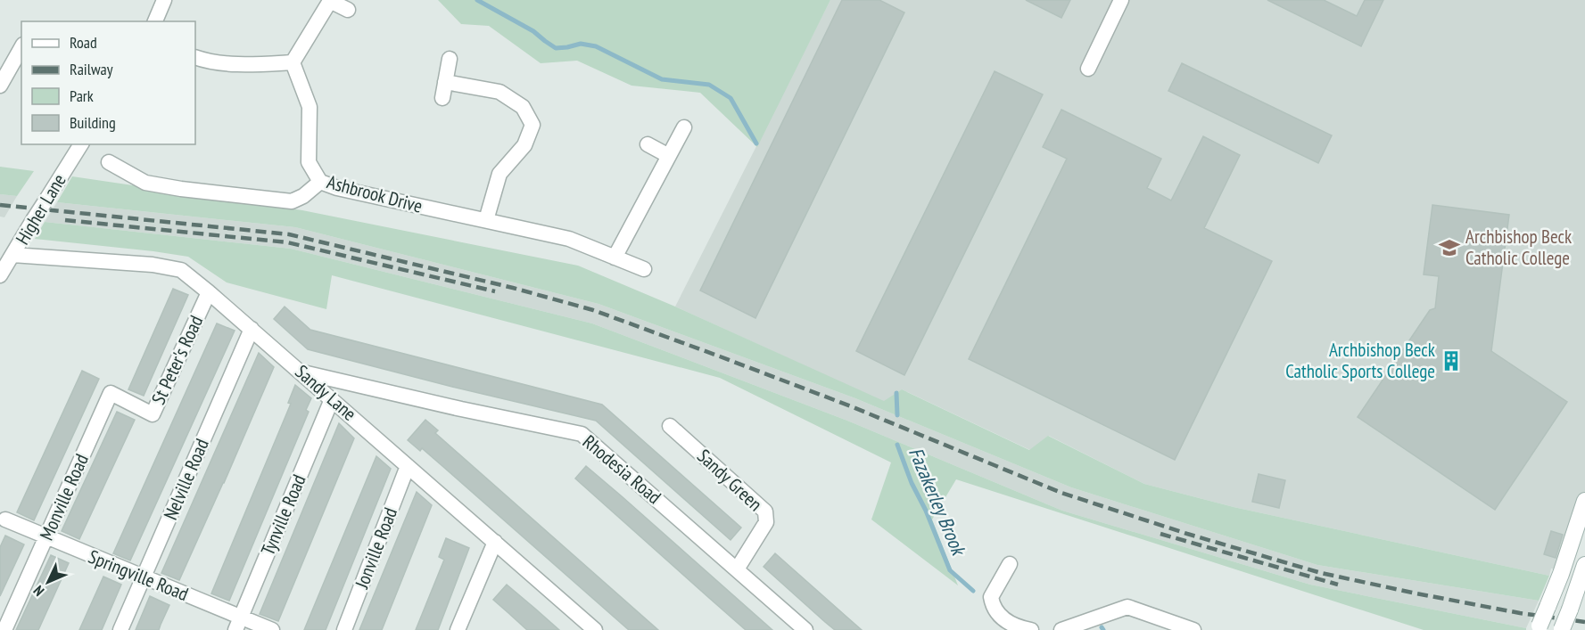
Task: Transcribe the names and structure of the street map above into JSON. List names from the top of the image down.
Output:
{
  "streets": {
    "street": [
      "Ashbrook Drive",
      "Higher Lane",
      "St Peter's Road",
      "Sandy Lane",
      "Rhodesia Road",
      "Nelville Road",
      "Sandy Green",
      "Monville Road",
      "Tynville Road",
      "Jonville Road",
      "Springville Road"
    ]
  },
  "crossings": [
    ["Higher Lane", "Sandy Lane"],
    ["St Peter's Road", "Sandy Lane"],
    ["St Peter's Road", "Monville Road"],
    ["Sandy Lane", "Rhodesia Road"],
    ["Sandy Lane", "Nelville Road"],
    ["Sandy Lane", "Tynville Road"],
    ["Sandy Lane", "Jonville Road"],
    ["Rhodesia Road", "Sandy Green"],
    ["Nelville Road", "Springville Road"],
    ["Monville Road", "Springville Road"],
    ["Tynville Road", "Springville Road"]
  ],
  "water": ["Fazakerley Brook"],
  "places": {
    "school or university": ["Archbishop Beck Catholic College"],
    "building": ["Archbishop Beck Catholic Sports College"]
  },
  "legend": [
    "Road",
    "Railway",
    "Park",
    "Building"
  ],
  "north": "bottom left"
}
